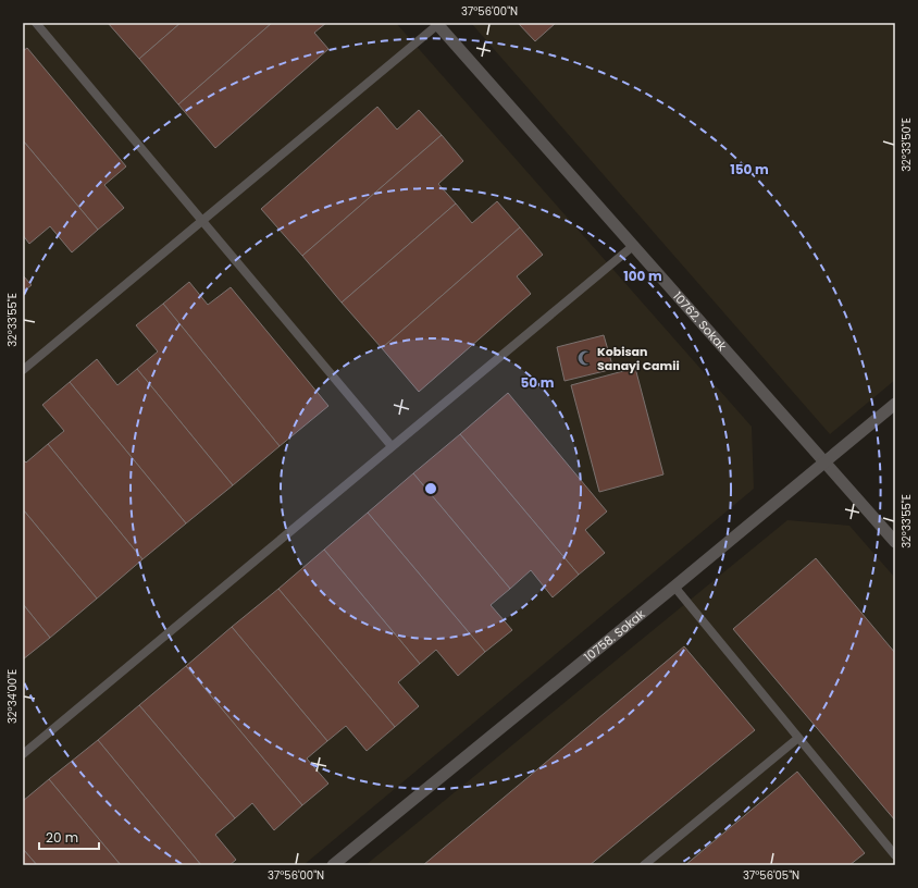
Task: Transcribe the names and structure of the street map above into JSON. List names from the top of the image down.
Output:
{
  "streets": {
    "street": ["10762. Sokak", "10758. Sokak"]
  },
  "crossings": [
    ["10762. Sokak", "10758. Sokak"]
  ],
  "places": {
    "mosque": ["Kobisan Sanayi Camii"]
  },
  "scale_bar": "20 m",
  "coordinates": [
    "37°56'00\"N",
    "32°33'50\"E",
    "32°33'55\"E",
    "32°34'00\"E",
    "37°56'05\"N"
  ],
  "rings": ["150 m", "100 m", "50 m"]
}
